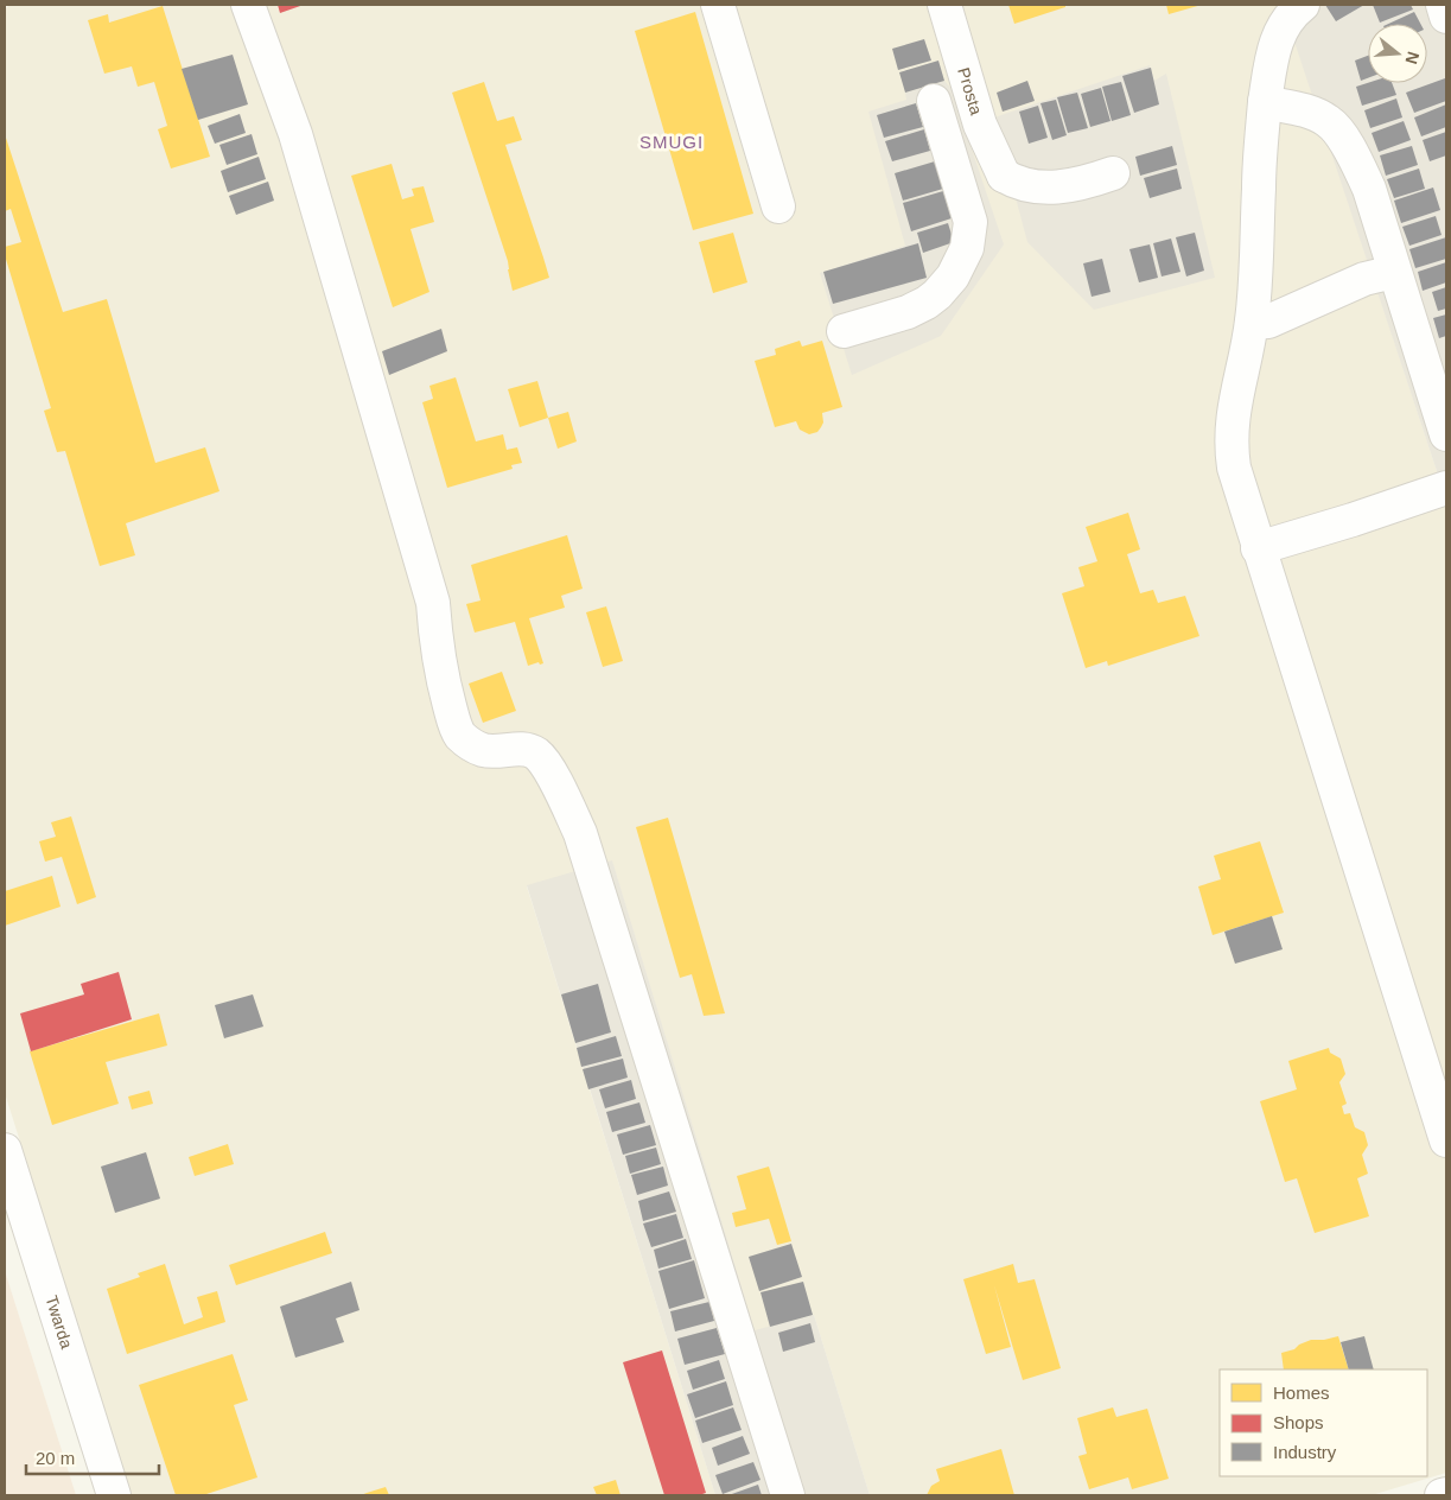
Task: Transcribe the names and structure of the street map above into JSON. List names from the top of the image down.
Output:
{
  "streets": {
    "street": ["Prosta", "Twarda"]
  },
  "districts": ["SMUGI"],
  "legend": ["Homes", "Shops", "Industry"],
  "scale_bar": "20 m",
  "north": "right"
}
